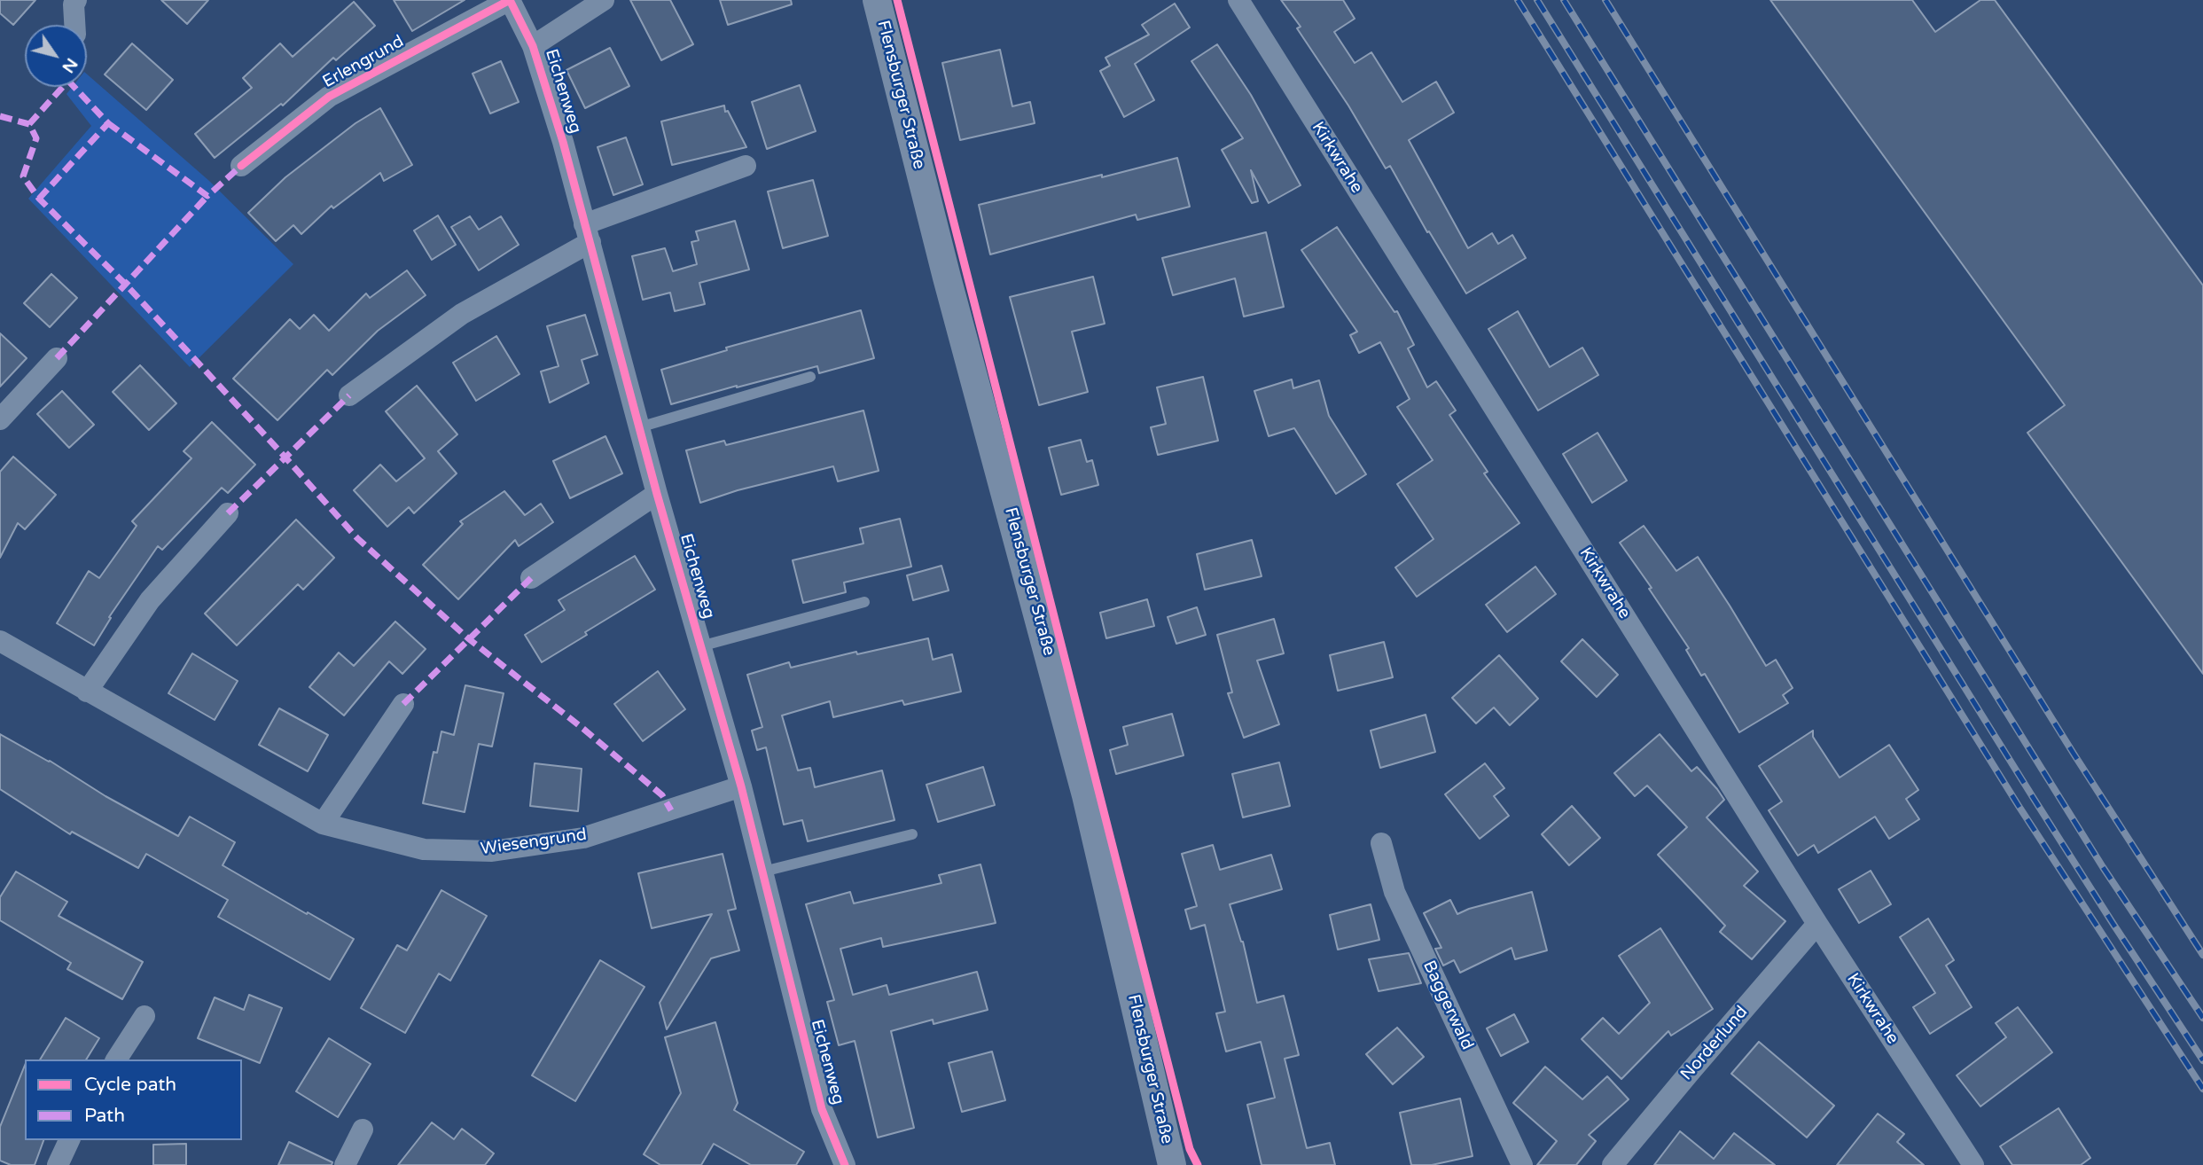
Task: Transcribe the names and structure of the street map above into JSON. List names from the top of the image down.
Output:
{
  "streets": {
    "street": [
      "Erlengrund",
      "Eichenweg",
      "Flensburger Straße",
      "Kirkwrahe",
      "Wiesengrund",
      "Baggerwald",
      "Norderlund"
    ]
  },
  "crossings": [
    ["Erlengrund", "Eichenweg"],
    ["Eichenweg", "Wiesengrund"],
    ["Kirkwrahe", "Norderlund"]
  ],
  "legend": ["Cycle path", "Path"],
  "north": "bottom right"
}
